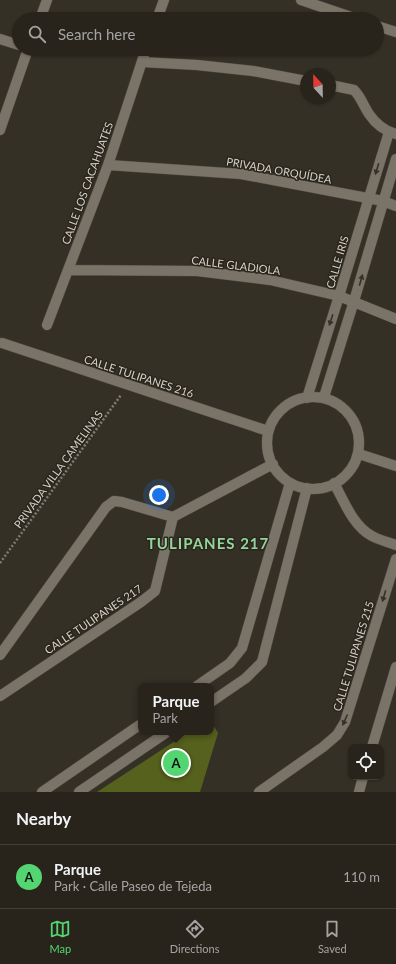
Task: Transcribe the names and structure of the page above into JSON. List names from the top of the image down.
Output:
{
  "streets": {
    "street": [
      "PRIVADA ORQUÍDEA",
      "CALLE LOS CACAHUATES",
      "CALLE IRIS",
      "CALLE GLADIOLA",
      "CALLE TULIPANES 216",
      "CALLE TULIPANES 217",
      "CALLE TULIPANES 215"
    ],
    "path": ["PRIVADA VILLA CAMELINAS"]
  },
  "crossings": [
    ["PRIVADA ORQUÍDEA", "CALLE LOS CACAHUATES"],
    ["PRIVADA ORQUÍDEA", "CALLE IRIS"],
    ["CALLE LOS CACAHUATES", "CALLE GLADIOLA"],
    ["CALLE IRIS", "CALLE GLADIOLA"],
    ["CALLE IRIS", "CALLE TULIPANES 216"],
    ["CALLE TULIPANES 216", "PRIVADA VILLA CAMELINAS"]
  ],
  "districts": ["TULIPANES 217"],
  "north": "top",
  "page": {
    "search": "Search here",
    "popup": ["Parque", "Park"],
    "pins": "A",
    "heading": "Nearby",
    "list": [
      {
        "mark": "A",
        "name": "Parque",
        "note": "Park · Calle Paseo de Tejeda",
        "value": "110 m"
      }
    ],
    "nav": ["Map", "Directions", "Saved"]
  }
}
